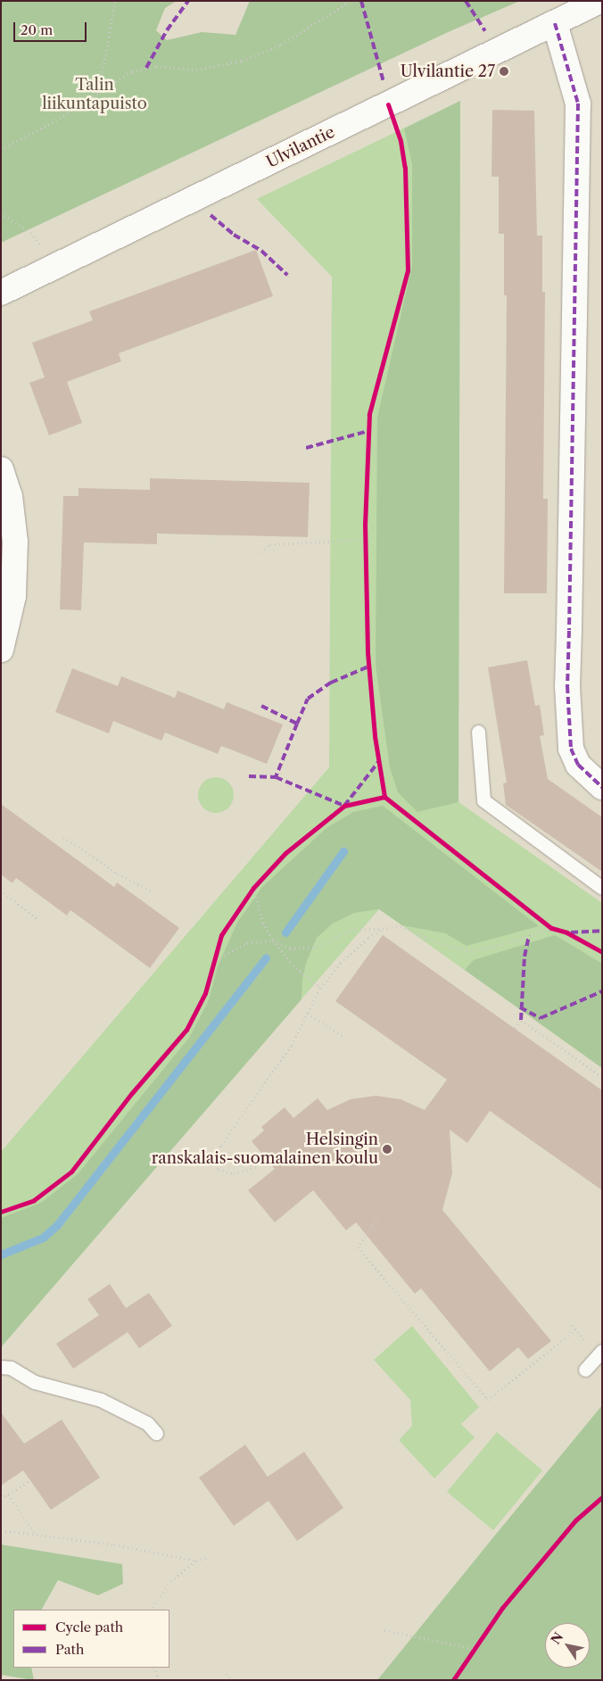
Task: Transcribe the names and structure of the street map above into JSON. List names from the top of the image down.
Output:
{
  "streets": {
    "street": ["Ulvilantie"]
  },
  "parks": ["Talin liikuntapuisto"],
  "places": ["Ulvilantie 27", "Helsingin ranskalais-suomalainen koulu"],
  "legend": ["Cycle path", "Path"],
  "scale_bar": "20 m",
  "north": "top left"
}
